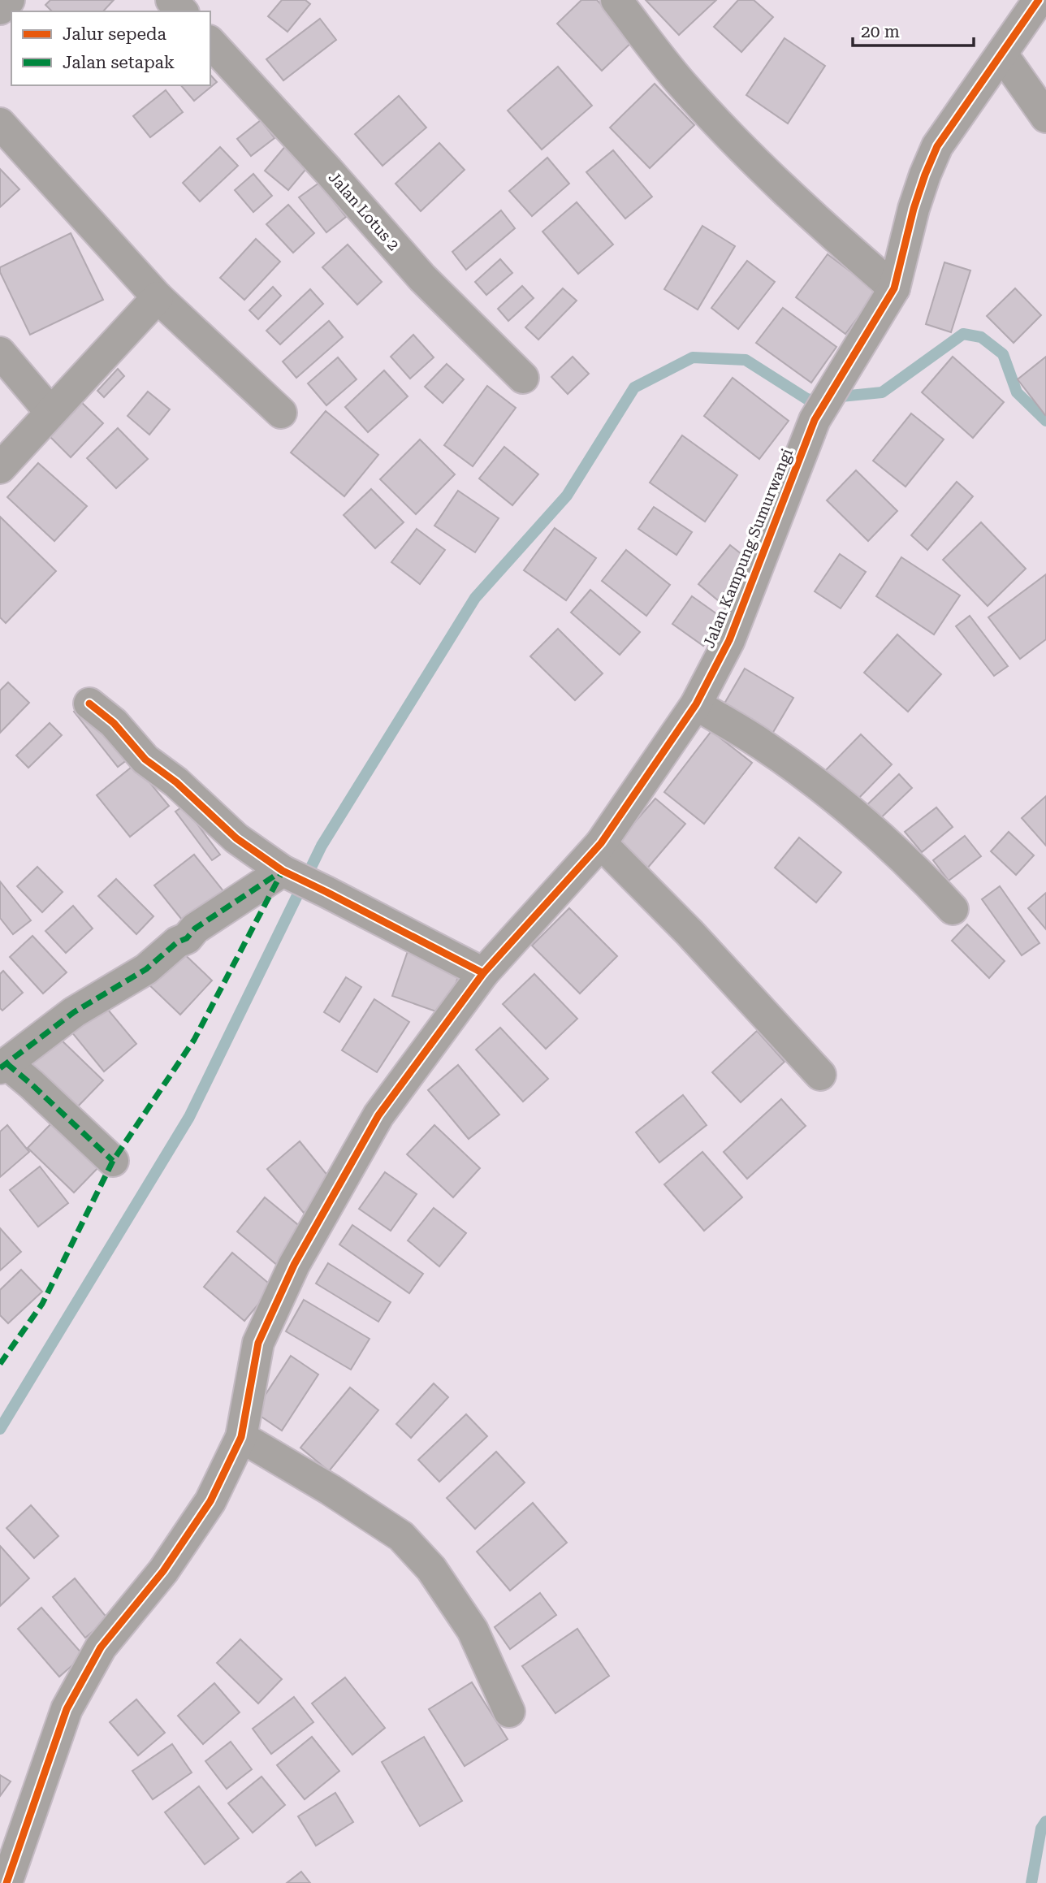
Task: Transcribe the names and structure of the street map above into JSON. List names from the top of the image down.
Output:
{
  "streets": {
    "street": ["Jalan Lotus 2", "Jalan Kampung Sumurwangi"]
  },
  "legend": ["Jalur sepeda", "Jalan setapak"],
  "scale_bar": "20 m"
}
